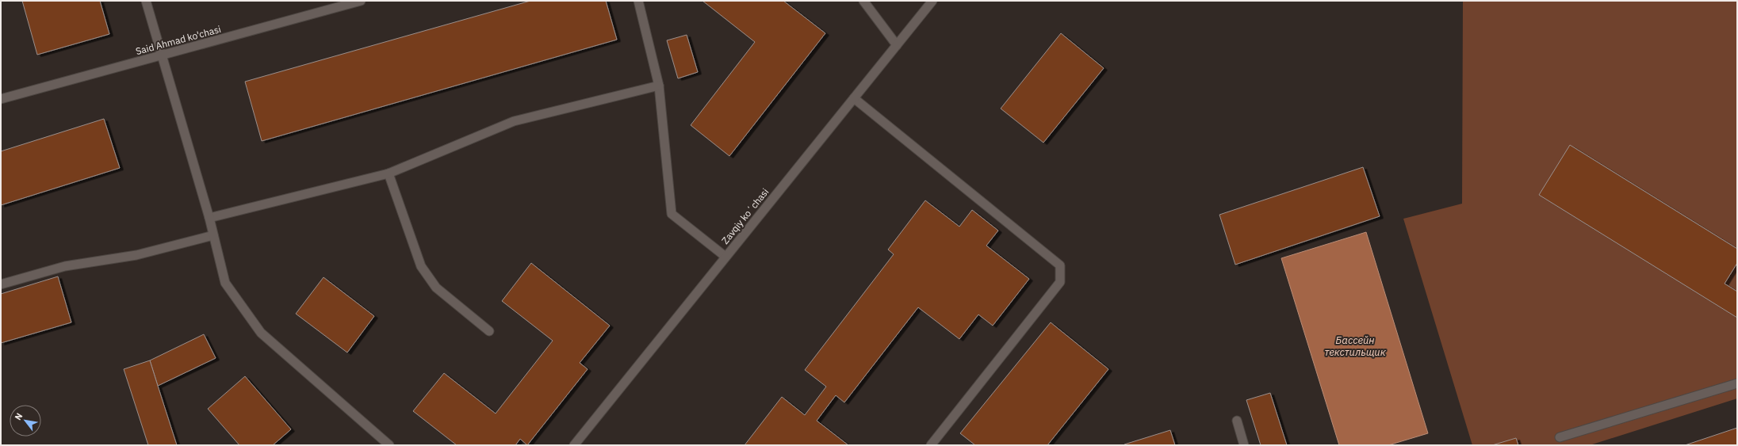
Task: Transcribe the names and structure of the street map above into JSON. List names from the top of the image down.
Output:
{
  "streets": {
    "street": ["Said Ahmad ko'chasi", "Zavqiy koʻchasi"]
  },
  "water": ["Бассейн текстильщик"],
  "north": "top left"
}
